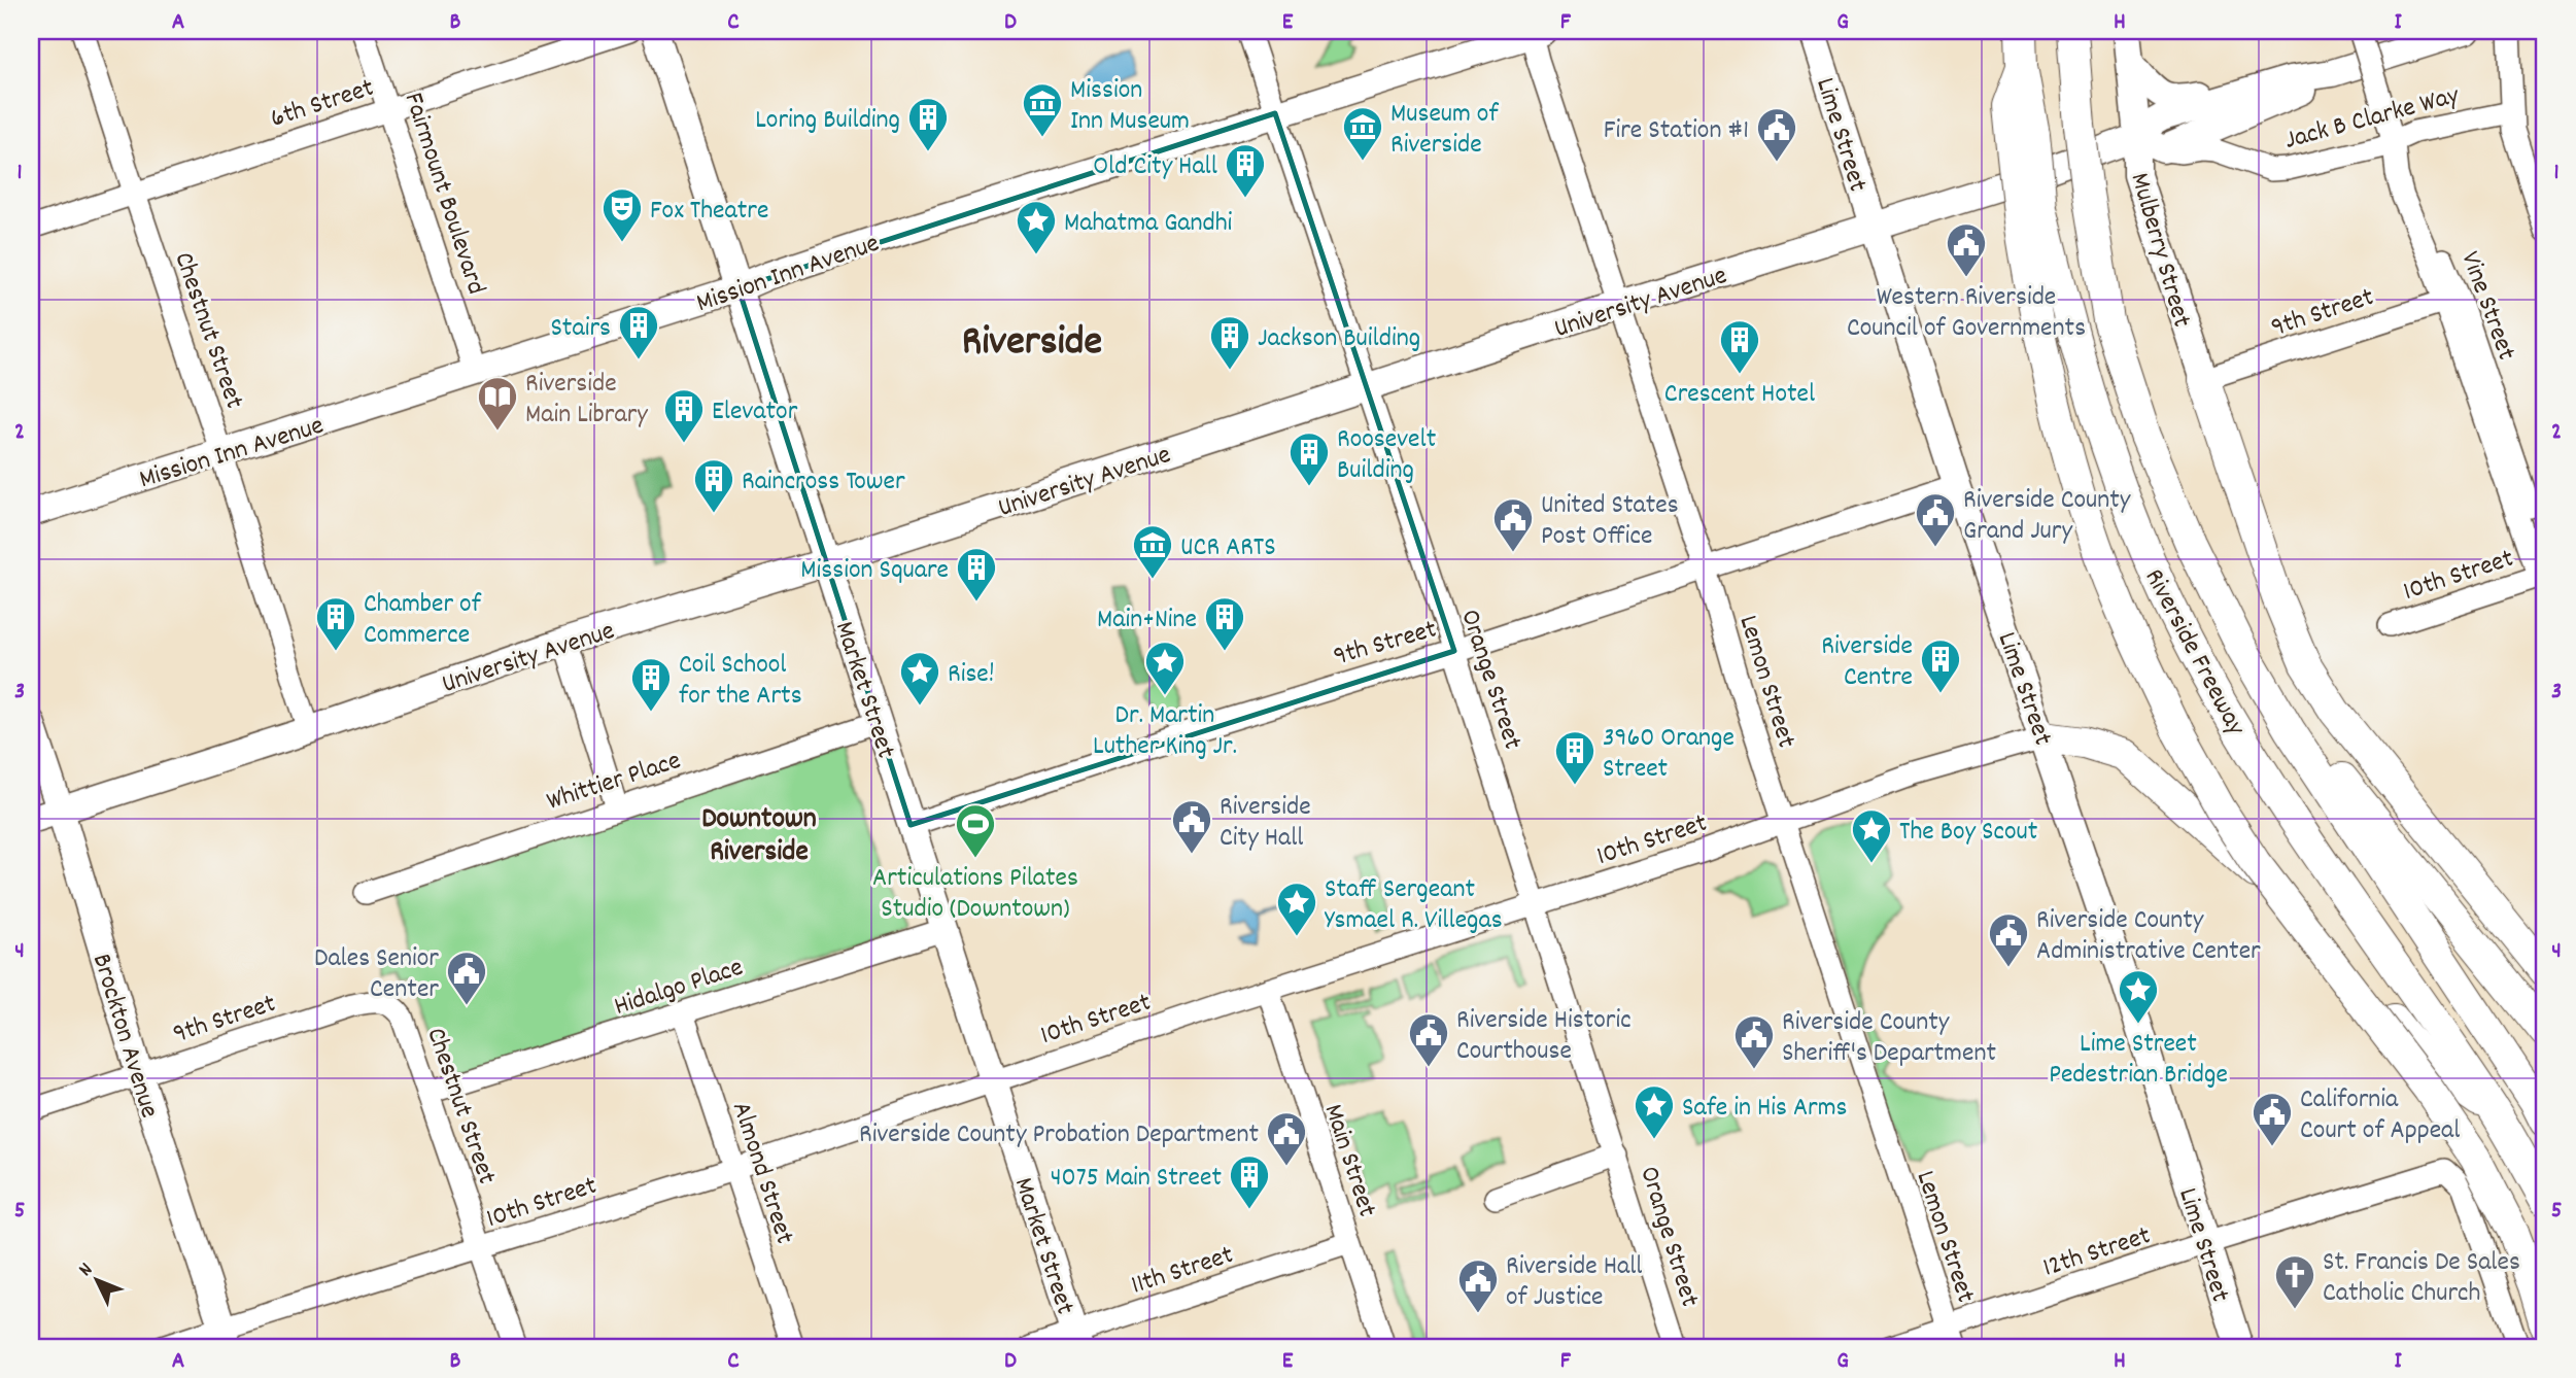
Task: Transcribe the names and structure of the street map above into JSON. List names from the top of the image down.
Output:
{
  "streets": {
    "highway": ["Riverside Freeway"],
    "main road": [
      "Lime Street",
      "Mulberry Street",
      "Mission Inn Avenue",
      "University Avenue",
      "Market Street",
      "Brockton Avenue"
    ],
    "street": [
      "6th Street",
      "Jack B Clarke Way",
      "Fairmount Boulevard",
      "Vine Street",
      "9th Street",
      "Chestnut Street",
      "10th Street",
      "Orange Street",
      "Lemon Street",
      "Whittier Place",
      "Hidalgo Place",
      "Main Street",
      "Almond Street",
      "12th Street",
      "11th Street"
    ]
  },
  "crossings": [
    ["6th Street", "Fairmount Boulevard"],
    ["6th Street", "Chestnut Street"],
    ["Jack B Clarke Way", "University Avenue"],
    ["Jack B Clarke Way", "Vine Street"],
    ["Lime Street", "University Avenue"],
    ["Lime Street", "9th Street"],
    ["Lime Street", "10th Street"],
    ["Lime Street", "12th Street"],
    ["Fairmount Boulevard", "Mission Inn Avenue"],
    ["Mulberry Street", "University Avenue"],
    ["Mulberry Street", "9th Street"],
    ["Mission Inn Avenue", "Chestnut Street"],
    ["Mission Inn Avenue", "Orange Street"],
    ["Mission Inn Avenue", "Lemon Street"],
    ["Mission Inn Avenue", "Market Street"],
    ["University Avenue", "Chestnut Street"],
    ["University Avenue", "Orange Street"],
    ["University Avenue", "Lemon Street"],
    ["University Avenue", "Market Street"],
    ["University Avenue", "Brockton Avenue"],
    ["Vine Street", "9th Street"],
    ["Vine Street", "10th Street"],
    ["9th Street", "Chestnut Street"],
    ["9th Street", "Orange Street"],
    ["9th Street", "Lemon Street"],
    ["9th Street", "Market Street"],
    ["9th Street", "Brockton Avenue"],
    ["Chestnut Street", "10th Street"],
    ["Chestnut Street", "Hidalgo Place"],
    ["10th Street", "Orange Street"],
    ["10th Street", "Lemon Street"],
    ["10th Street", "Market Street"],
    ["10th Street", "Brockton Avenue"],
    ["10th Street", "Main Street"],
    ["10th Street", "Almond Street"],
    ["Lemon Street", "12th Street"],
    ["Market Street", "Whittier Place"],
    ["Market Street", "Hidalgo Place"],
    ["Market Street", "11th Street"],
    ["Hidalgo Place", "Almond Street"],
    ["Main Street", "11th Street"]
  ],
  "districts": ["Riverside", "Downtown Riverside"],
  "places": {
    "museum": ["Mission Inn Museum", "Museum of Riverside", "UCR ARTS"],
    "building": [
      "Loring Building",
      "Old City Hall",
      "Stairs",
      "Jackson Building",
      "Crescent Hotel",
      "Elevator",
      "Roosevelt Building",
      "Raincross Tower",
      "Mission Square",
      "Chamber of Commerce",
      "Main+Nine",
      "Riverside Centre",
      "Coil School for the Arts",
      "3960 Orange Street",
      "4075 Main Street"
    ],
    "public building": [
      "Fire Station #1",
      "Western Riverside Council of Governments",
      "Riverside County Grand Jury",
      "United States Post Office",
      "Riverside City Hall",
      "Riverside County Administrative Center",
      "Dales Senior Center",
      "Riverside Historic Courthouse",
      "Riverside County Sheriff's Department",
      "California Court of Appeal",
      "Riverside County Probation Department",
      "Riverside Hall of Justice"
    ],
    "theatre": ["Fox Theatre"],
    "place": [
      "Mahatma Gandhi",
      "Dr. Martin Luther King Jr.",
      "Rise!",
      "The Boy Scout",
      "Staff Sergeant Ysmael R. Villegas",
      "Lime Street Pedestrian Bridge",
      "Safe in His Arms"
    ],
    "library": ["Riverside Main Library"],
    "sports": ["Articulations Pilates Studio (Downtown)"],
    "church": ["St. Francis De Sales Catholic Church"]
  },
  "north": "top left",
  "grid": {
    "columns": [
      "A",
      "B",
      "C",
      "D",
      "E",
      "F",
      "G",
      "H",
      "I"
    ],
    "rows": [
      "1",
      "2",
      "3",
      "4",
      "5"
    ]
  }
}
